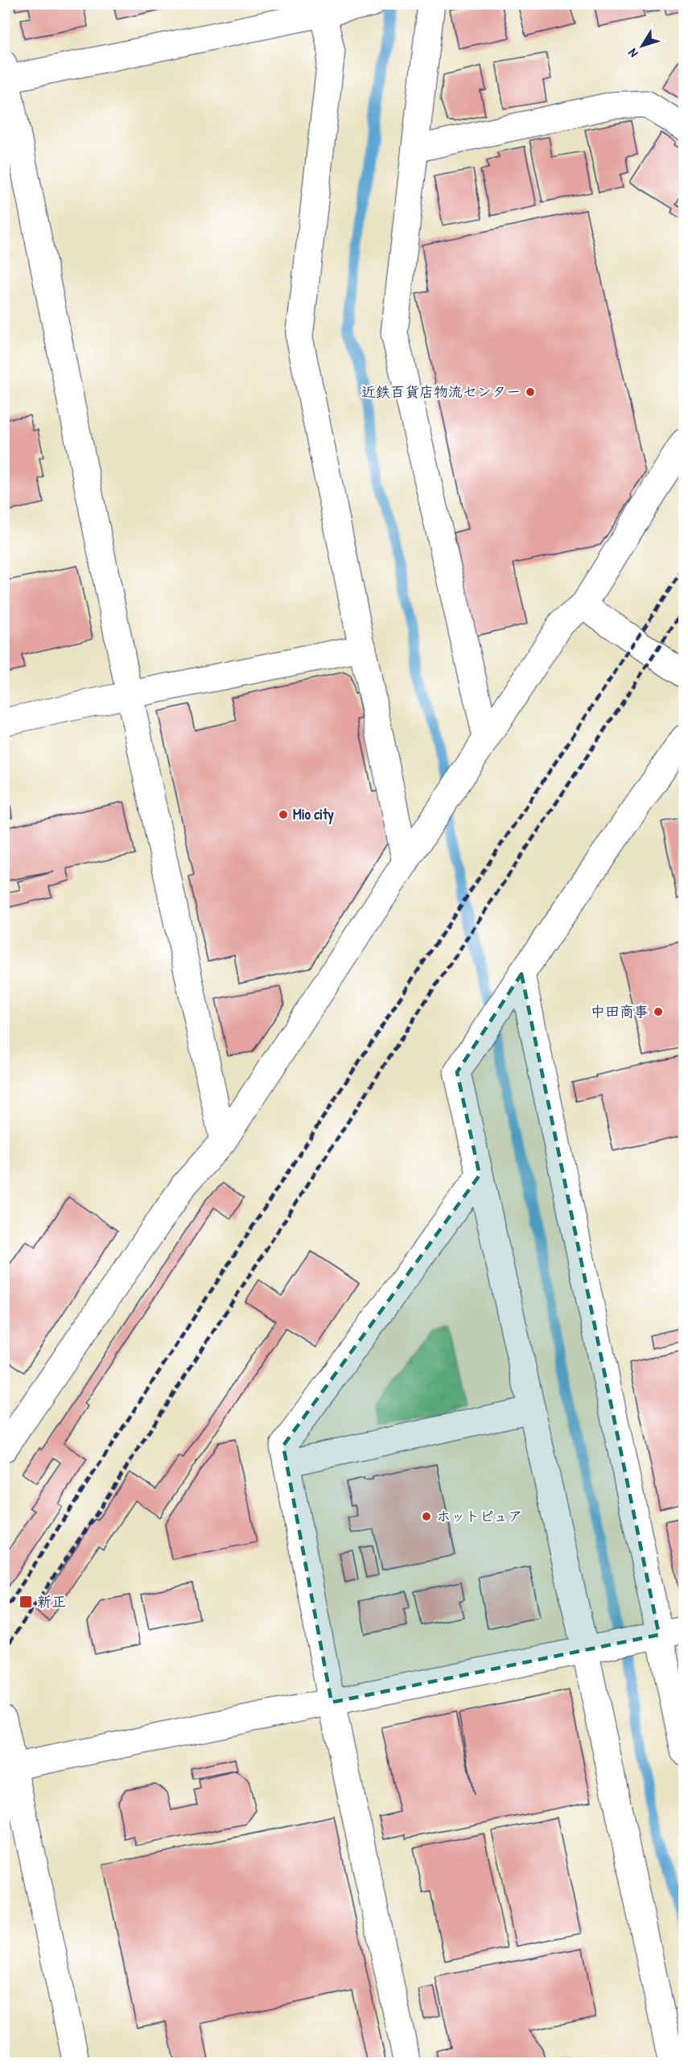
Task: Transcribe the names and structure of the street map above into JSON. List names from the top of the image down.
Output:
{
  "places": {
    "other": [
      "近鉄百貨店物流センター",
      "Mio city",
      "中田商事",
      "ホットピュア"
    ],
    "transit": ["新正"]
  },
  "north": "bottom left"
}
